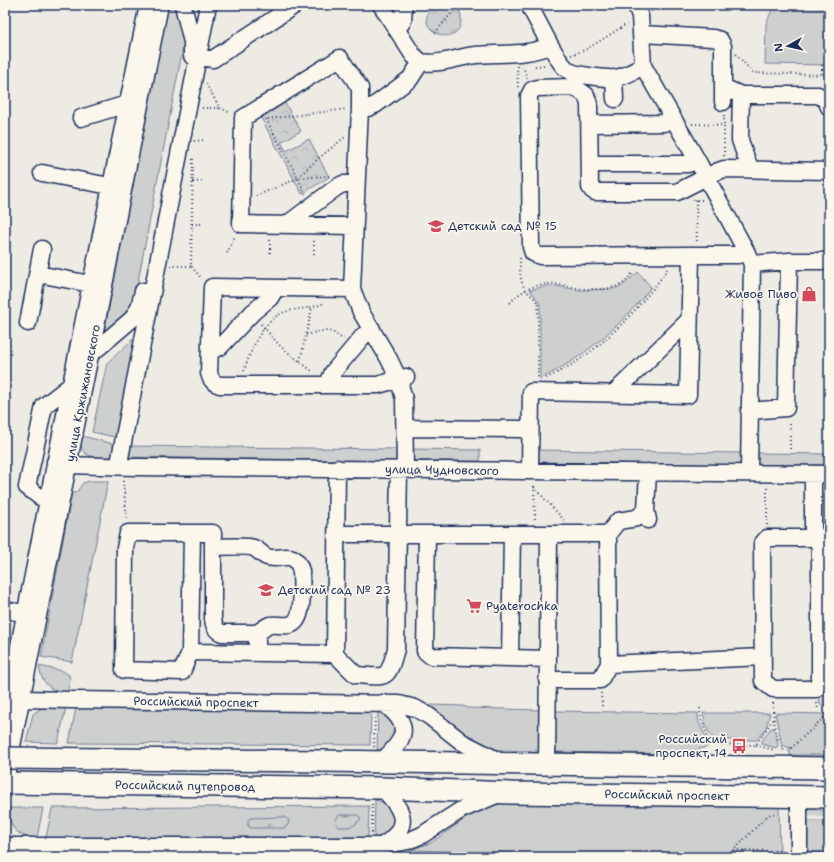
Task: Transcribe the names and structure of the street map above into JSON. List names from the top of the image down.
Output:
{
  "streets": {
    "main road": ["Российский проспект", "Российский путепровод"],
    "street": ["улица Кржижановского", "улица Чудновского"]
  },
  "crossings": [
    ["улица Кржижановского", "улица Чудновского"],
    ["улица Кржижановского", "Российский проспект"],
    ["улица Кржижановского", "Российский путепровод"],
    ["Российский проспект", "Российский путепровод"]
  ],
  "places": {
    "school or university": ["Детский сад № 15", "Детский сад № 23"],
    "shop": ["Живое Пиво"],
    "supermarket": ["Pyaterochka"],
    "bus stop": ["Российский проспект, 14"]
  },
  "north": "left"
}
